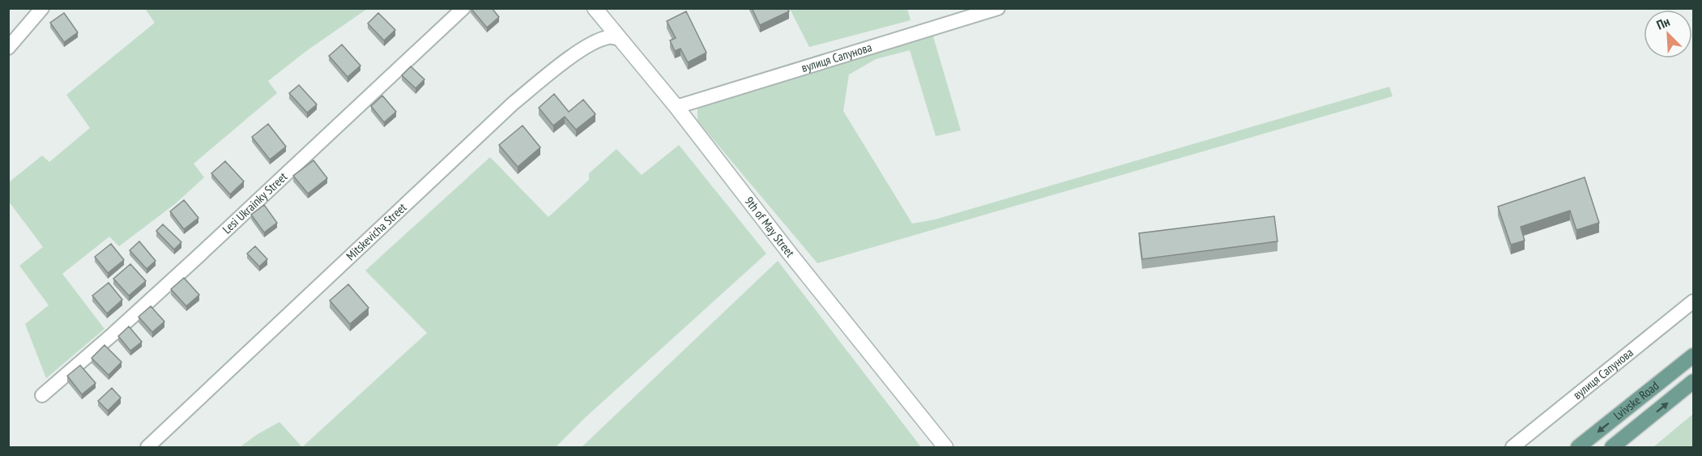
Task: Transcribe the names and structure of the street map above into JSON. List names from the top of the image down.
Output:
{
  "streets": {
    "main road": ["Lvivske Road"],
    "street": [
      "вулиця Сапунова",
      "Lesi Ukrainky Street",
      "9th of May Street",
      "Mitskevicha Street"
    ]
  },
  "crossings": [
    ["вулиця Сапунова", "9th of May Street"],
    ["9th of May Street", "Mitskevicha Street"]
  ],
  "north": "top left"
}
